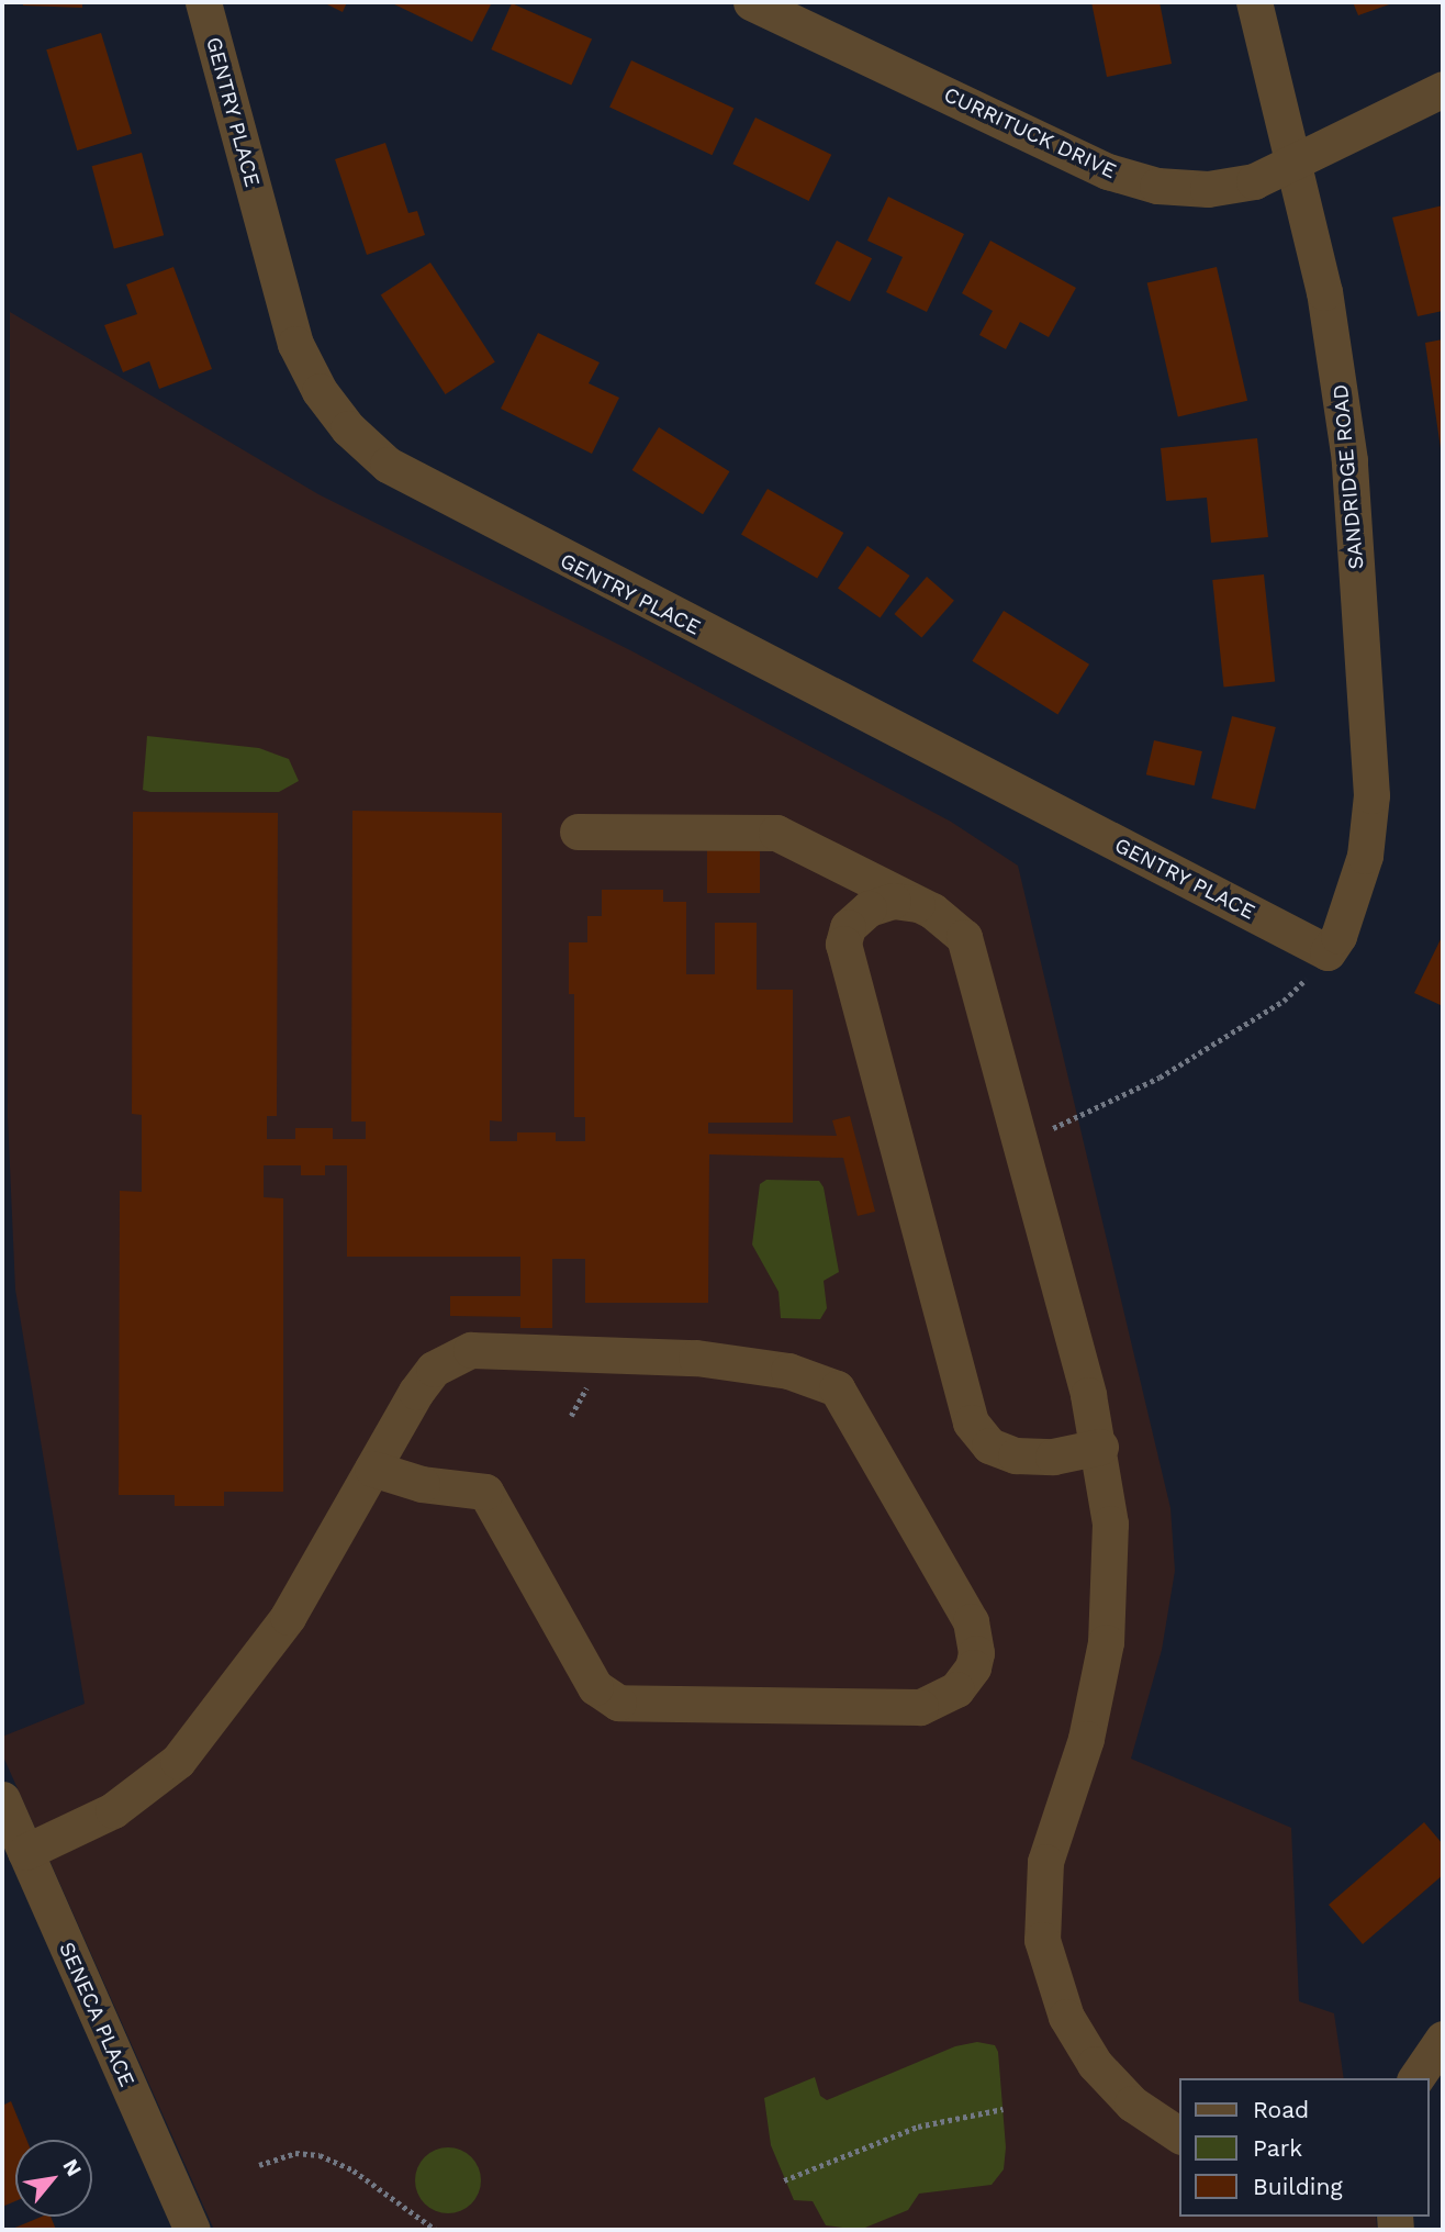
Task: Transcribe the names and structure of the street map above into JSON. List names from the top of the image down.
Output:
{
  "streets": {
    "street": [
      "GENTRY PLACE",
      "CURRITUCK DRIVE",
      "SANDRIDGE ROAD",
      "SENECA PLACE"
    ]
  },
  "crossings": [
    ["GENTRY PLACE", "SANDRIDGE ROAD"],
    ["CURRITUCK DRIVE", "SANDRIDGE ROAD"]
  ],
  "legend": ["Road", "Park", "Building"],
  "north": "top right"
}
